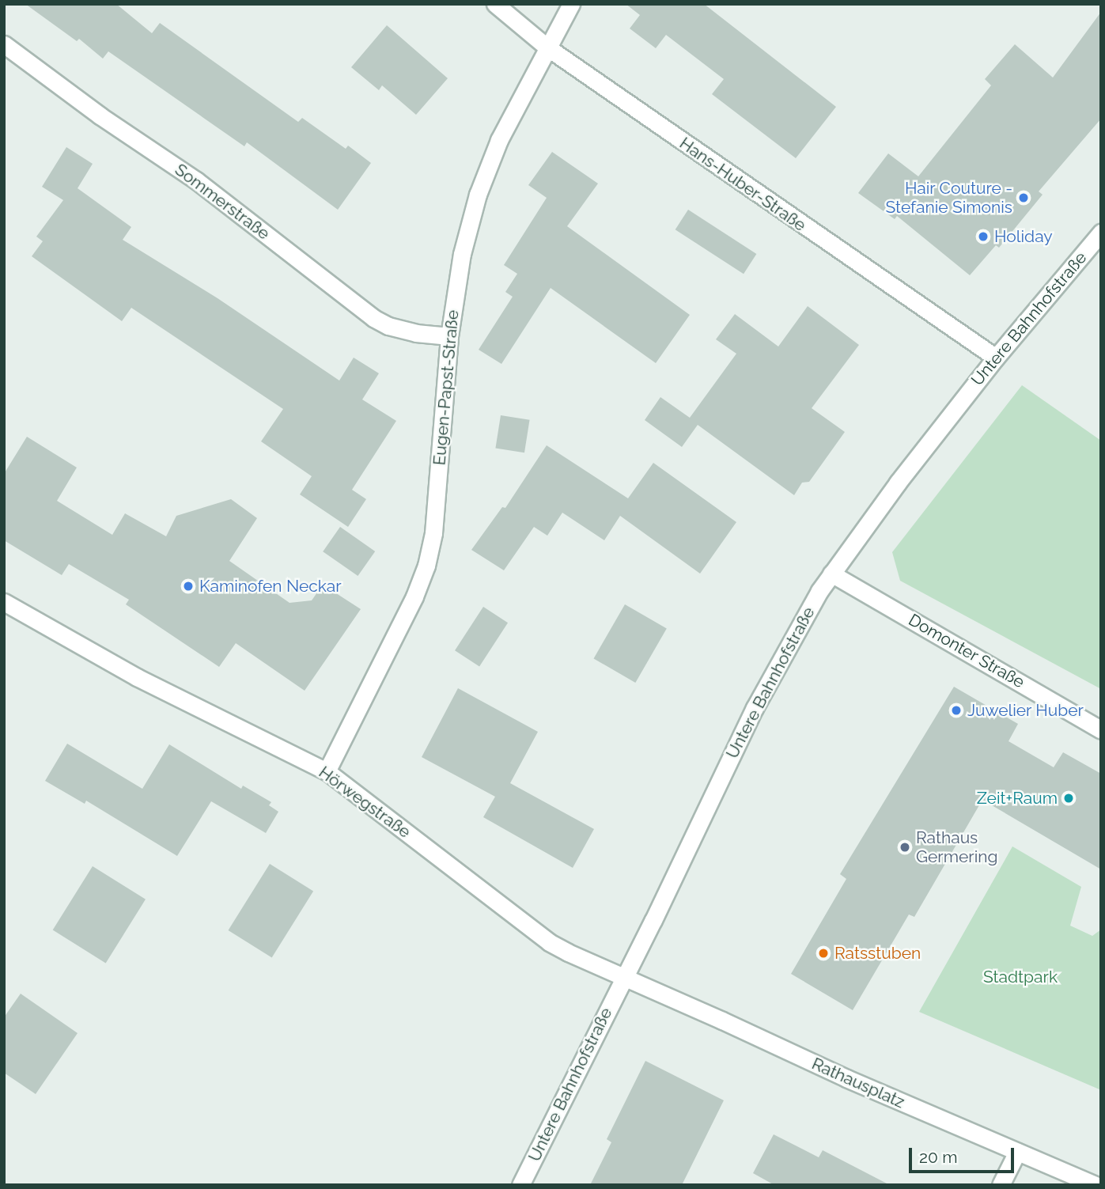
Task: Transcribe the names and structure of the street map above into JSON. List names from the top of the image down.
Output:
{
  "streets": {
    "street": [
      "Hans-Huber-Straße",
      "Sommerstraße",
      "Untere Bahnhofstraße",
      "Eugen-Papst-Straße",
      "Domonter Straße",
      "Hörwegstraße",
      "Rathausplatz"
    ]
  },
  "crossings": [
    ["Hans-Huber-Straße", "Untere Bahnhofstraße"],
    ["Hans-Huber-Straße", "Eugen-Papst-Straße"],
    ["Sommerstraße", "Eugen-Papst-Straße"],
    ["Untere Bahnhofstraße", "Domonter Straße"],
    ["Untere Bahnhofstraße", "Hörwegstraße"],
    ["Untere Bahnhofstraße", "Rathausplatz"],
    ["Eugen-Papst-Straße", "Hörwegstraße"],
    ["Hörwegstraße", "Rathausplatz"]
  ],
  "parks": ["Stadtpark"],
  "places": [
    "Hair Couture - Stefanie Simonis",
    "Holiday",
    "Kaminofen Neckar",
    "Juwelier Huber",
    "Zeit+Raum",
    "Rathaus Germering",
    "Ratsstuben"
  ],
  "scale_bar": "20 m"
}
